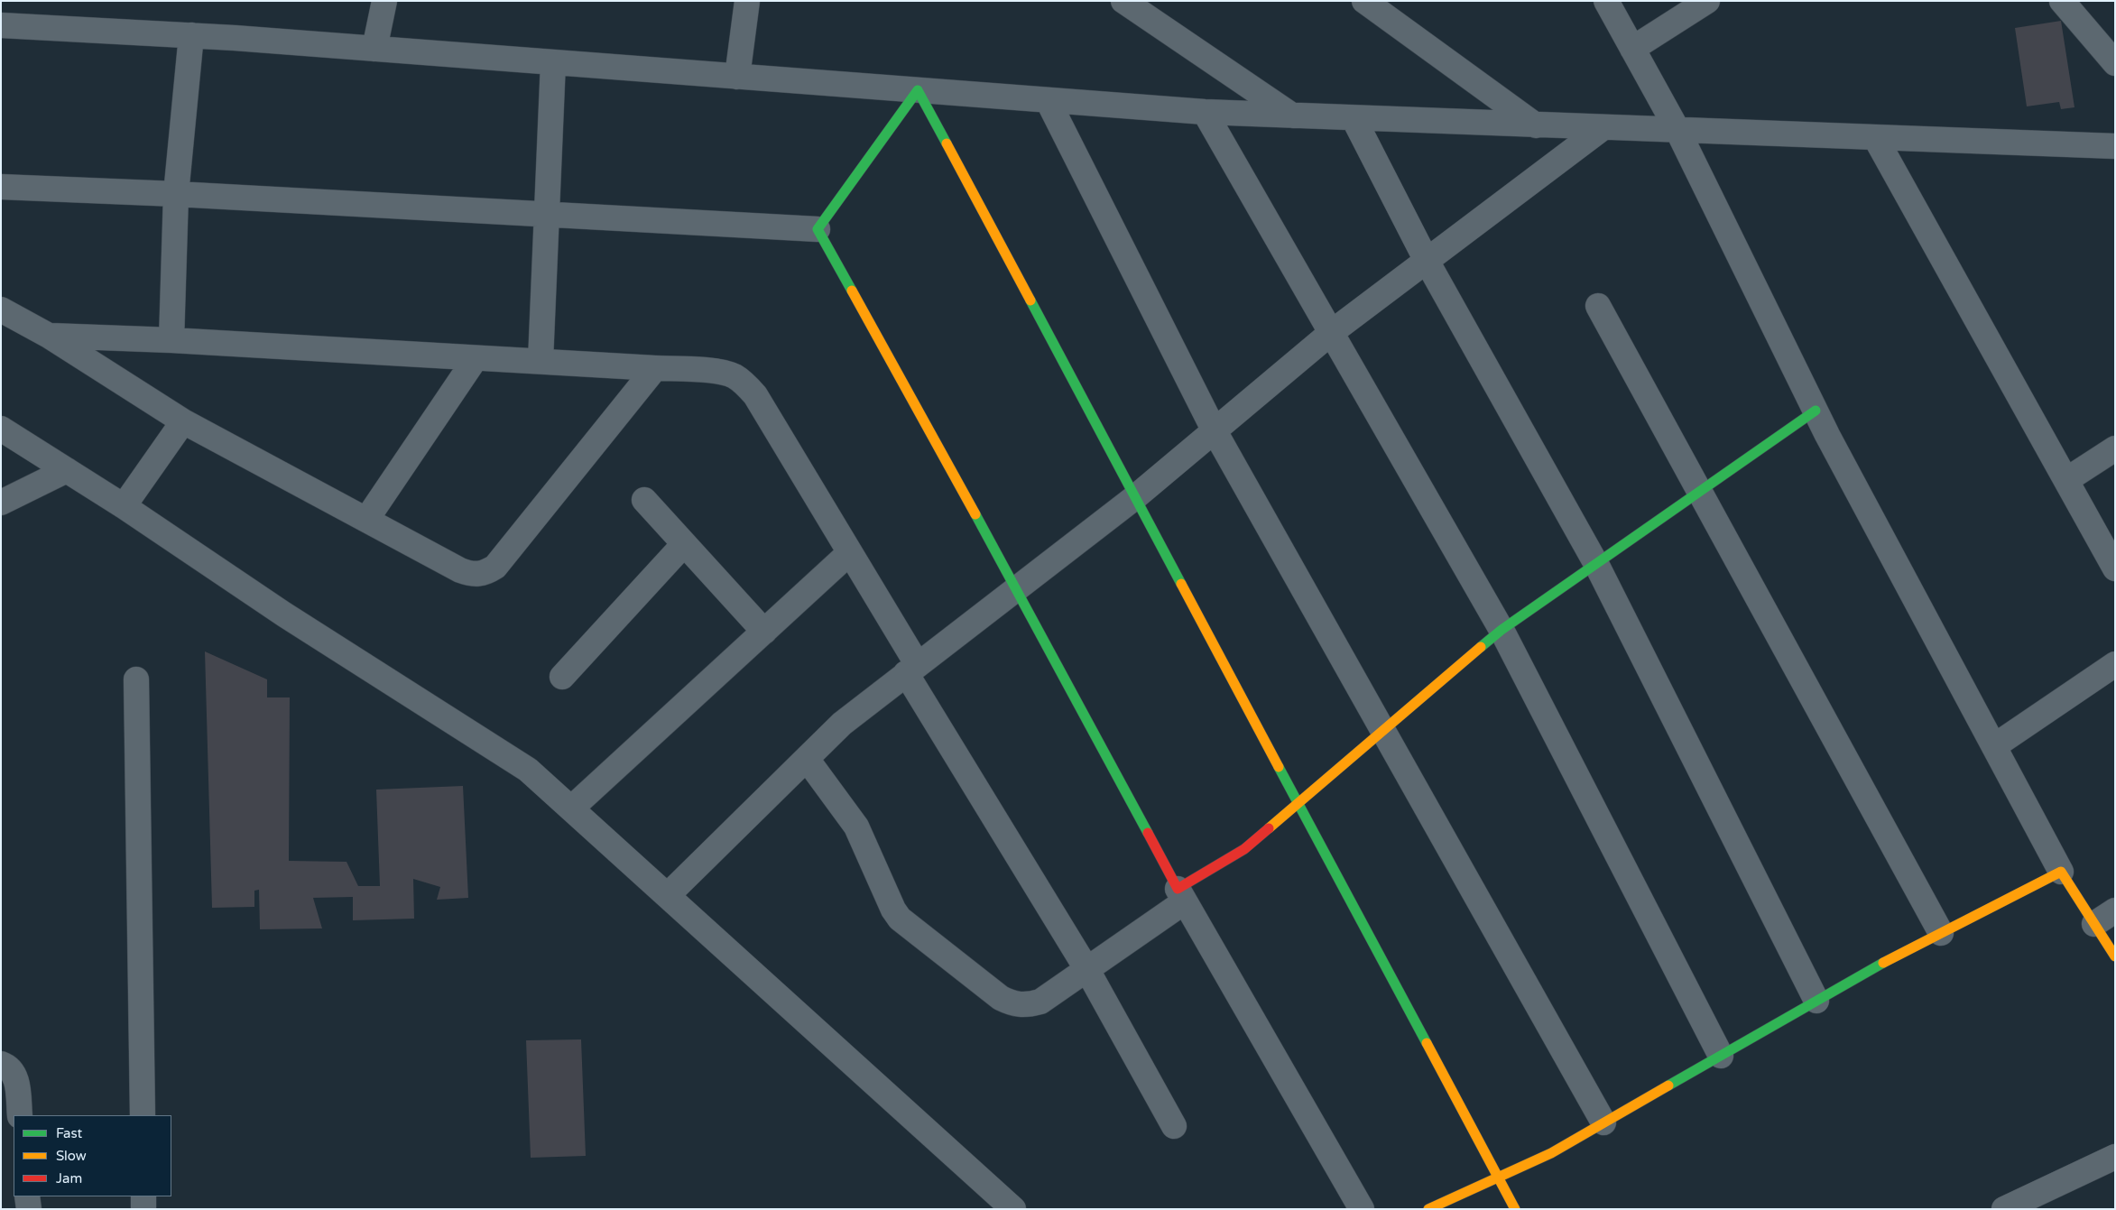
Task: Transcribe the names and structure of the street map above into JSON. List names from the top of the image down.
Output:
{
  "legend": ["Fast", "Slow", "Jam"]
}
